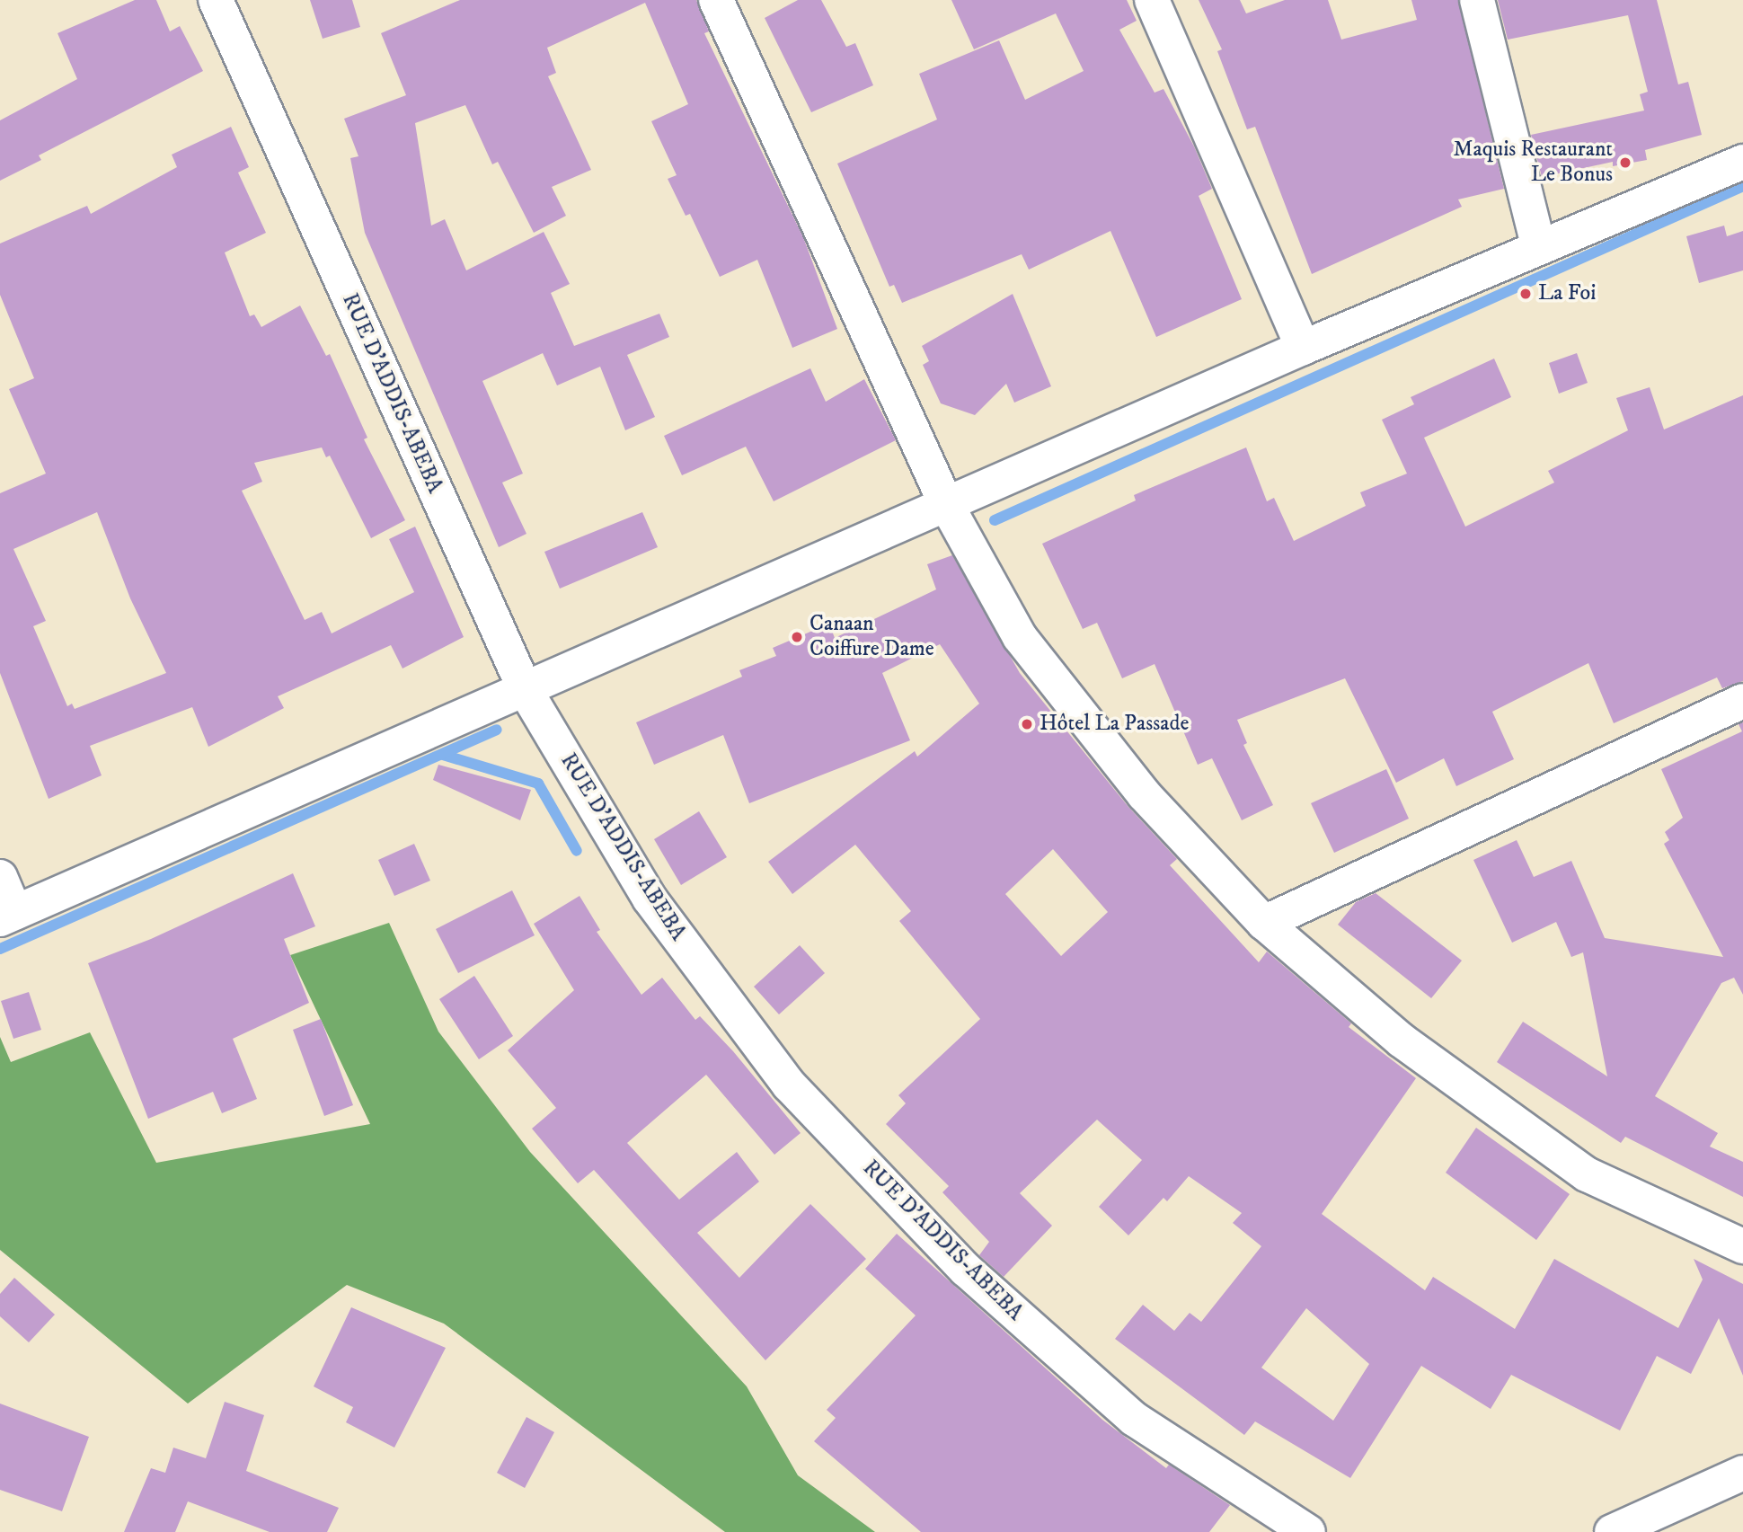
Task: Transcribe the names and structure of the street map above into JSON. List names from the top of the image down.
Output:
{
  "streets": {
    "street": ["RUE D'ADDIS-ABEBA"]
  },
  "places": [
    "Maquis Restaurant Le Bonus",
    "La Foi",
    "Canaan Coiffure Dame",
    "Hôtel La Passade"
  ]
}
